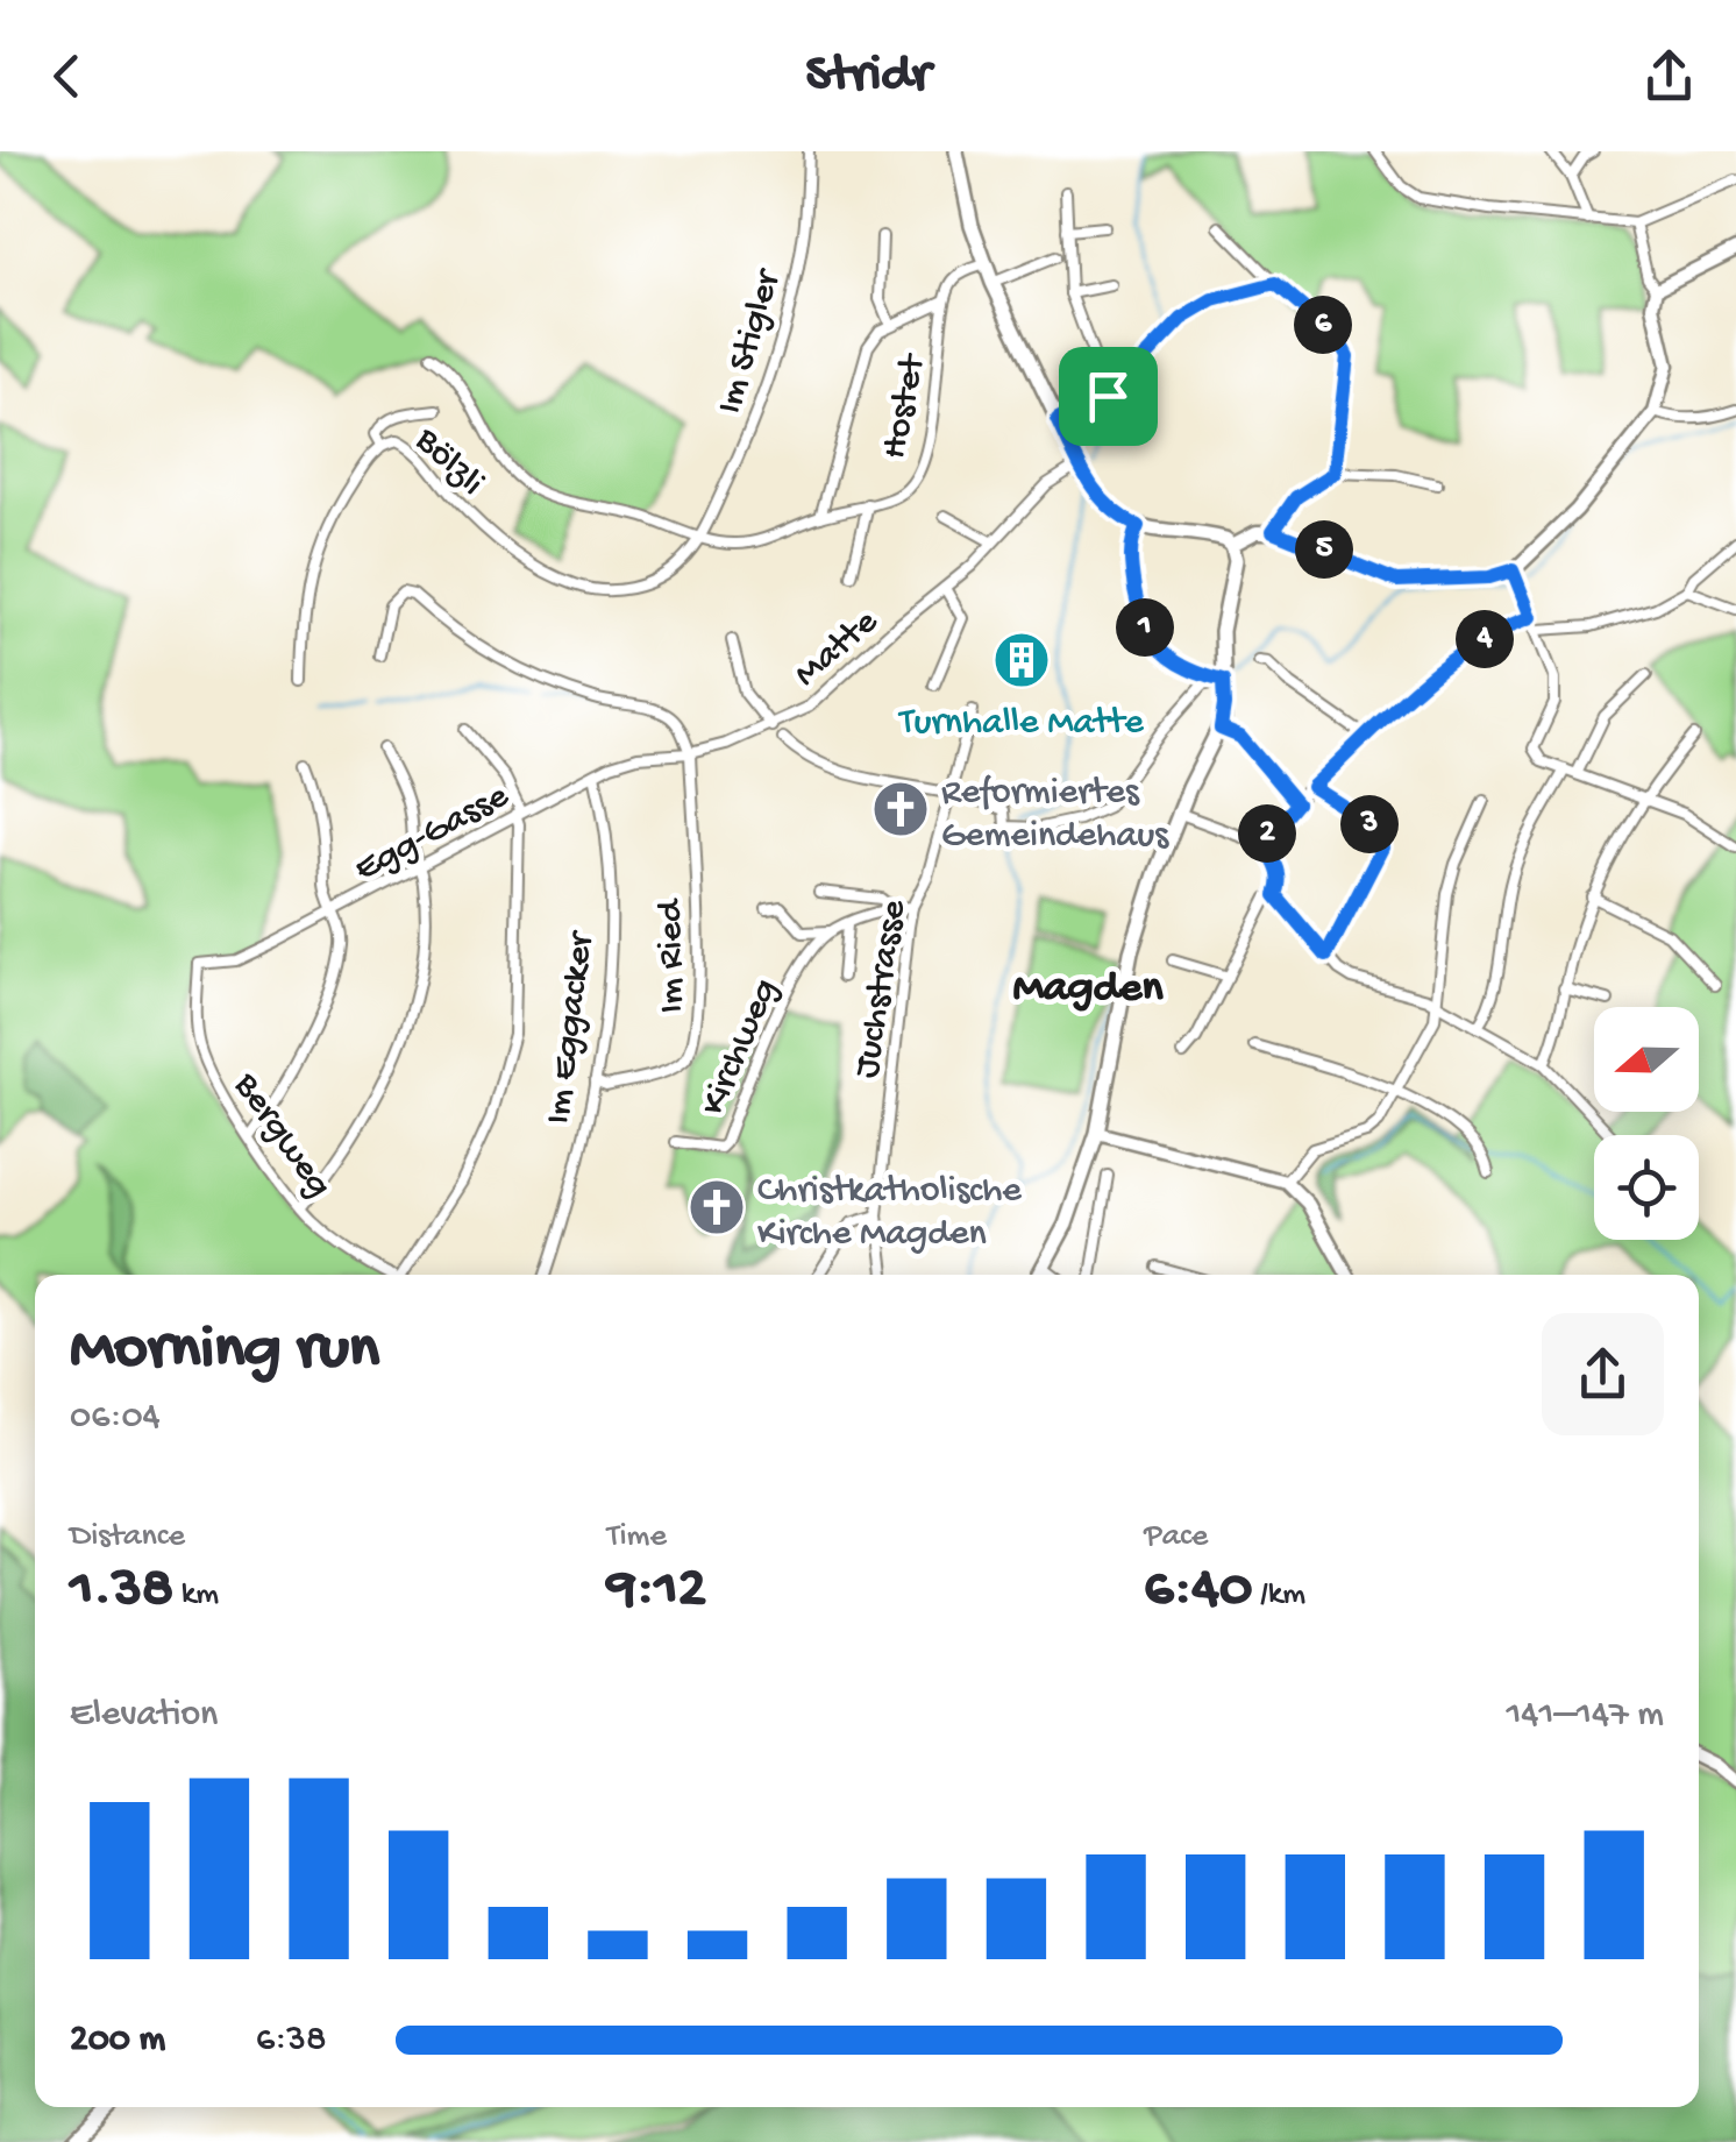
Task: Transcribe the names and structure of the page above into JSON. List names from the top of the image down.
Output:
{
  "streets": {
    "street": [
      "Im Stigler",
      "Hostet",
      "Bölzli",
      "Matte",
      "Egg-Gasse",
      "Im Ried",
      "Juchstrasse",
      "Im Eggacker",
      "Kirchweg",
      "Bergweg"
    ]
  },
  "crossings": [
    ["Im Stigler", "Hostet"],
    ["Im Stigler", "Bölzli"],
    ["Hostet", "Bölzli"],
    ["Matte", "Egg-Gasse"],
    ["Matte", "Im Ried"],
    ["Egg-Gasse", "Im Ried"],
    ["Egg-Gasse", "Im Eggacker"],
    ["Egg-Gasse", "Bergweg"],
    ["Im Ried", "Im Eggacker"]
  ],
  "districts": ["Magden"],
  "places": {
    "building": ["Turnhalle Matte"],
    "church": ["Reformiertes Gemeindehaus", "Christkatholische Kirche Magden"]
  },
  "north": "left",
  "page": {
    "header": "Stridr",
    "pins": [
      "6",
      "5",
      "1",
      "4",
      "3",
      "2"
    ],
    "heading": ["Morning run", "06:04"],
    "stats": [
      ["Distance", "1.38 km"],
      ["Time", "9:12"],
      ["Pace", "6:40 /km"]
    ],
    "chart": ["Elevation", "141–147 m"],
    "list": [
      {
        "name": "200 m",
        "note": "6:38"
      }
    ]
  }
}
